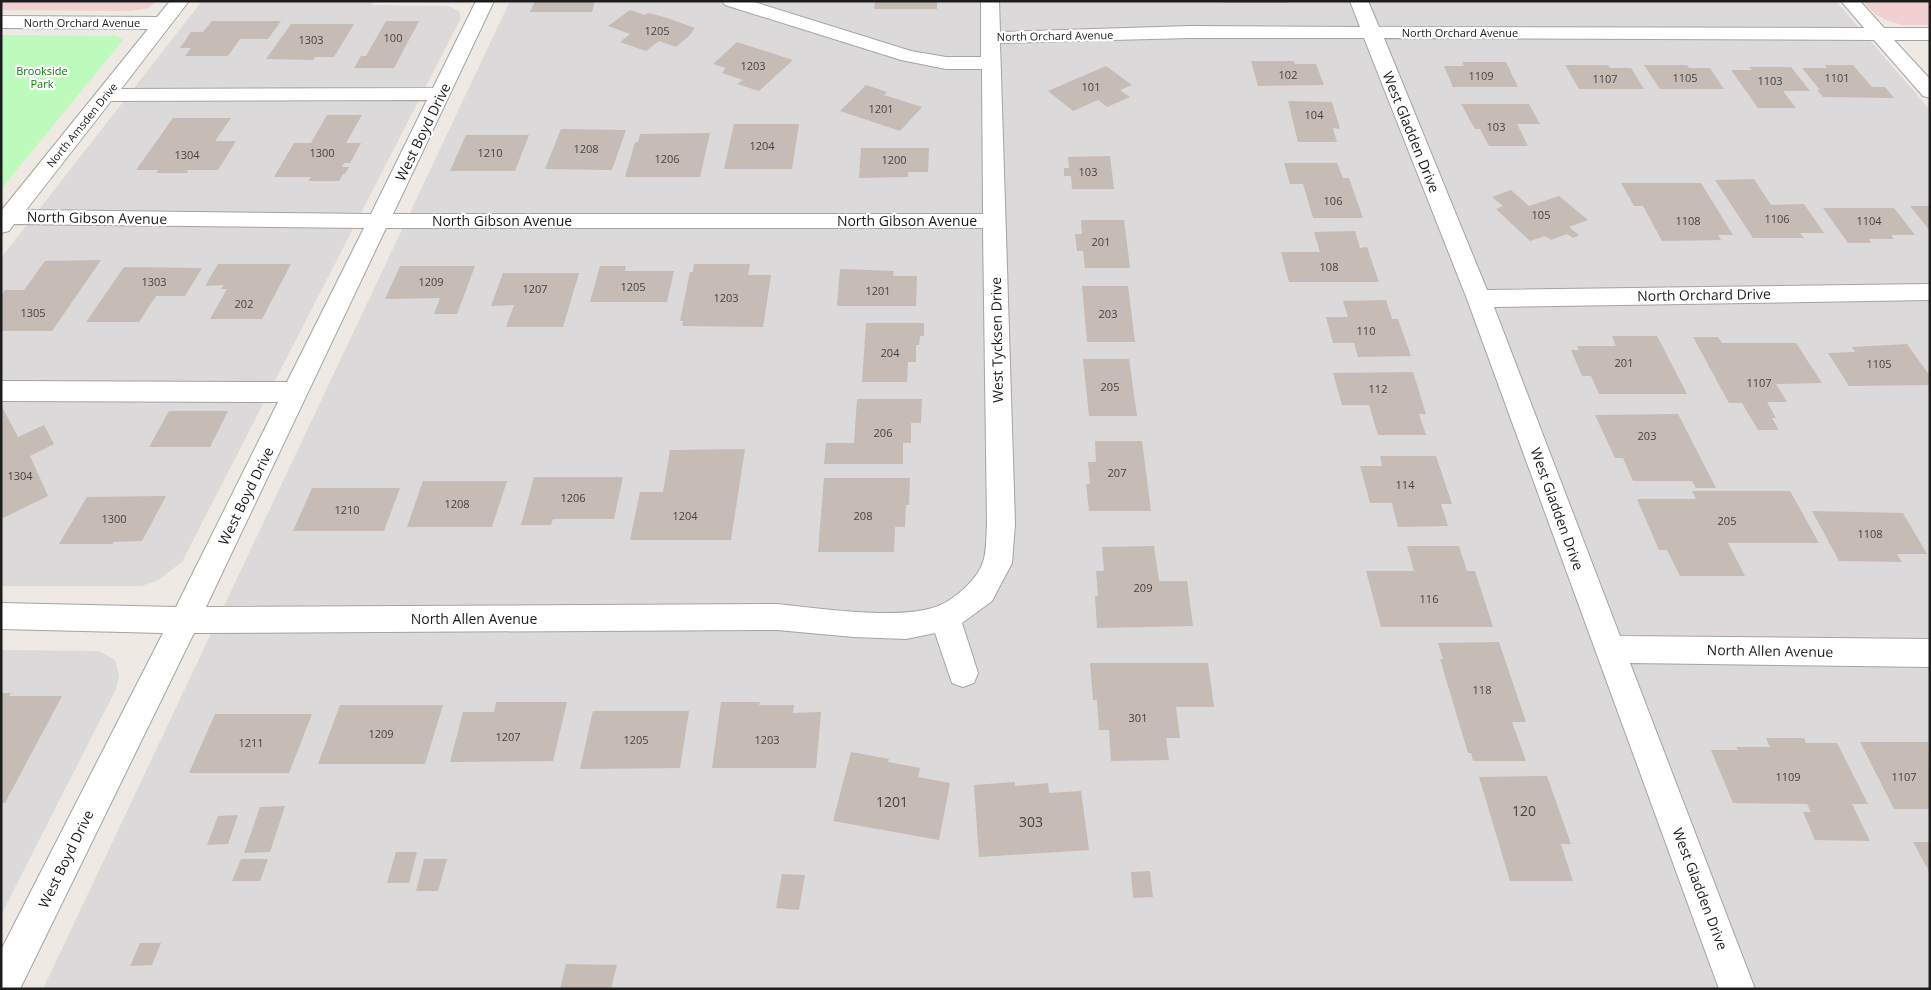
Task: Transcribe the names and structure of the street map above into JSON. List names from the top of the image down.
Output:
{
  "streets": {
    "street": [
      "North Orchard Avenue",
      "North Amsden Drive",
      "West Boyd Drive",
      "West Gladden Drive",
      "North Gibson Avenue",
      "North Orchard Drive",
      "West Tycksen Drive",
      "North Allen Avenue"
    ]
  },
  "crossings": [
    ["North Orchard Avenue", "North Amsden Drive"],
    ["North Orchard Avenue", "West Gladden Drive"],
    ["North Orchard Avenue", "West Tycksen Drive"],
    ["North Amsden Drive", "North Gibson Avenue"],
    ["West Boyd Drive", "North Gibson Avenue"],
    ["West Boyd Drive", "North Allen Avenue"],
    ["West Gladden Drive", "North Orchard Drive"],
    ["West Gladden Drive", "North Allen Avenue"],
    ["North Gibson Avenue", "West Tycksen Drive"],
    ["West Tycksen Drive", "North Allen Avenue"]
  ],
  "parks": ["Brookside Park"],
  "house_numbers": [
    "1205",
    "100",
    "1303",
    "1203",
    "102",
    "1109",
    "1105",
    "1101",
    "1107",
    "1103",
    "101",
    "1201",
    "104",
    "103",
    "1204",
    "1208",
    "1300",
    "1210",
    "1304",
    "1206",
    "1200",
    "103",
    "106",
    "105",
    "1106",
    "1108",
    "1104",
    "201",
    "108",
    "1303",
    "1209",
    "1205",
    "1207",
    "1201",
    "1203",
    "202",
    "1305",
    "203",
    "110",
    "204",
    "201",
    "1105",
    "1107",
    "205",
    "112",
    "206",
    "203",
    "207",
    "1304",
    "114",
    "1206",
    "1208",
    "1210",
    "1204",
    "208",
    "1300",
    "205",
    "1108",
    "209",
    "116",
    "118",
    "301",
    "1209",
    "1207",
    "1205",
    "1203",
    "1211",
    "1109",
    "1107",
    "1201",
    "120",
    "303"
  ]
}
